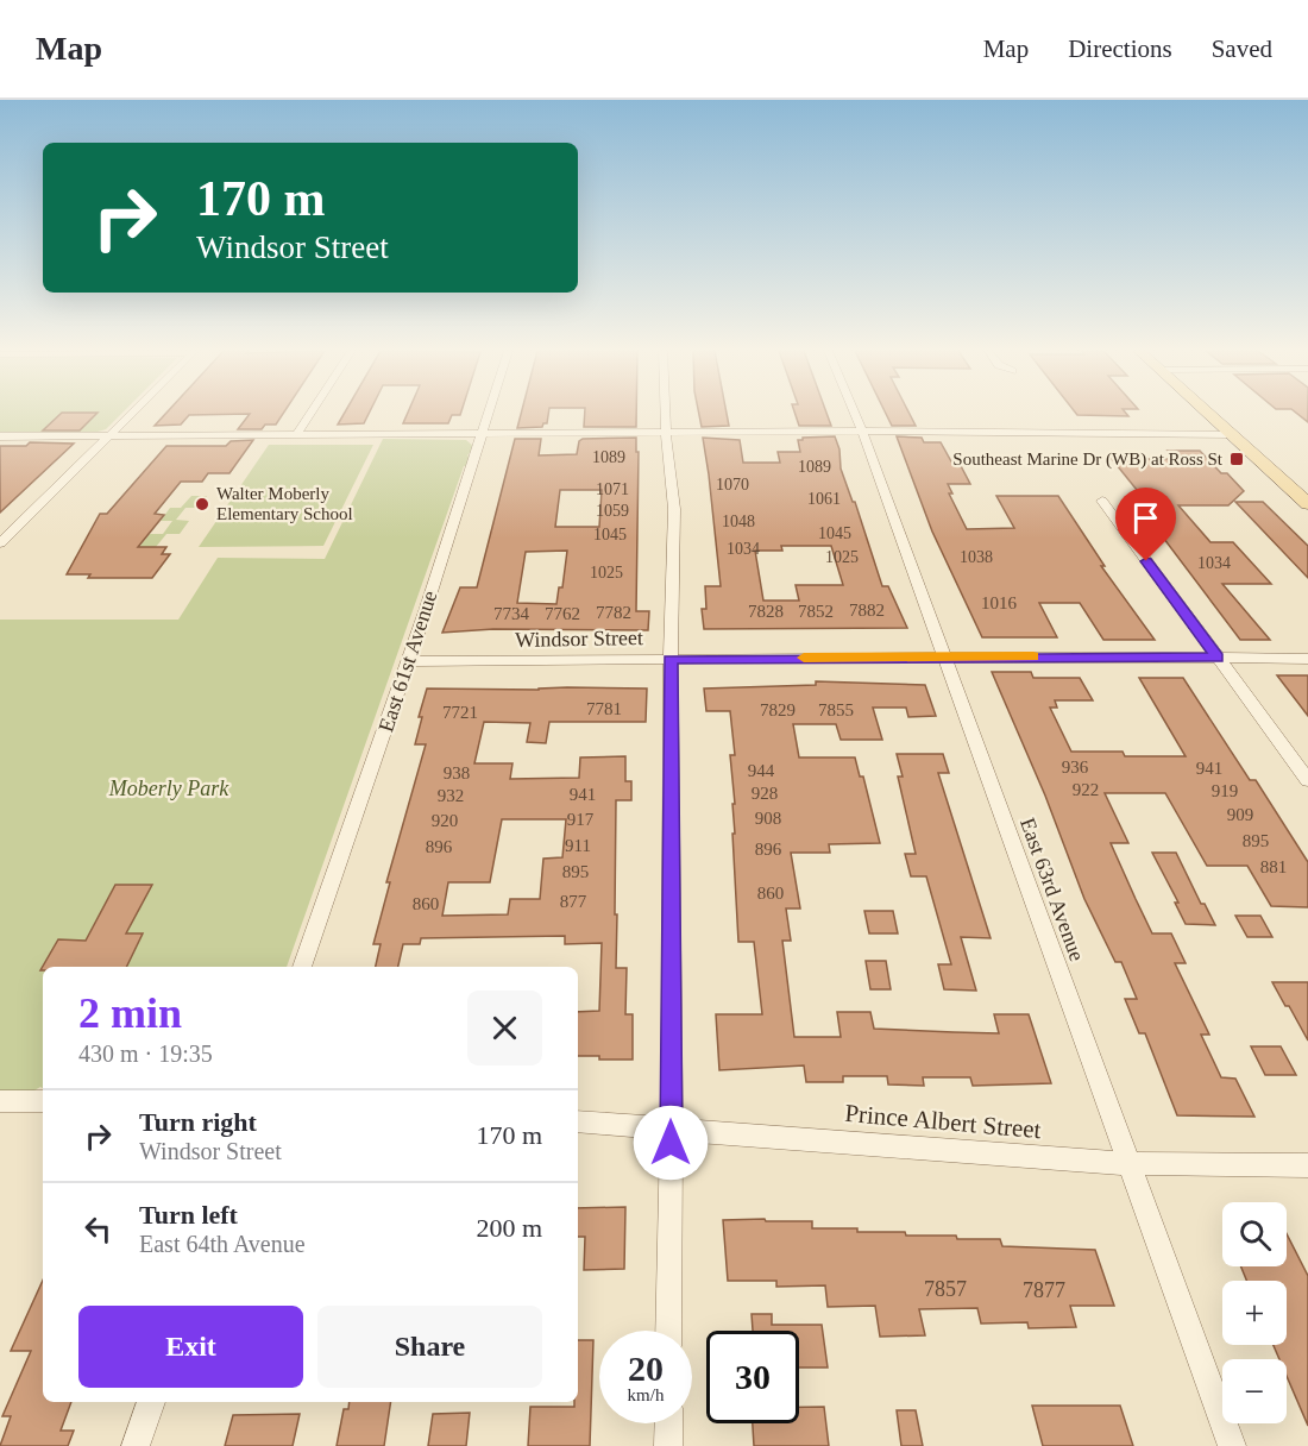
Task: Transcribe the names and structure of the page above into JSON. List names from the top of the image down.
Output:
{
  "streets": {
    "street": [
      "Windsor Street",
      "East 61st Avenue",
      "East 63rd Avenue",
      "Prince Albert Street"
    ]
  },
  "crossings": [
    ["Windsor Street", "East 61st Avenue"],
    ["Windsor Street", "East 63rd Avenue"],
    ["East 63rd Avenue", "Prince Albert Street"]
  ],
  "parks": ["Moberly Park"],
  "places": {
    "transit": ["Southeast Marine Dr (WB) at Ross St"],
    "other": ["Walter Moberly Elementary School"]
  },
  "house_numbers": [
    "1089",
    "1089",
    "1070",
    "1071",
    "1061",
    "1059",
    "1048",
    "1045",
    "1045",
    "1034",
    "1025",
    "1038",
    "1034",
    "1025",
    "1016",
    "7882",
    "7828",
    "7852",
    "7782",
    "7734",
    "7762",
    "7781",
    "7829",
    "7855",
    "7721",
    "936",
    "941",
    "944",
    "938",
    "922",
    "919",
    "928",
    "941",
    "932",
    "909",
    "908",
    "917",
    "920",
    "895",
    "911",
    "896",
    "896",
    "881",
    "895",
    "860",
    "877",
    "860",
    "7857",
    "7877"
  ],
  "page": {
    "header": "Map",
    "nav": ["Map", "Directions", "Saved"],
    "turn": ["170 m", "Windsor Street"],
    "heading": ["2 min", "430 m · 19:35"],
    "list": [
      {
        "name": "Turn right",
        "note": "Windsor Street",
        "value": "170 m"
      },
      {
        "name": "Turn left",
        "note": "East 64th Avenue",
        "value": "200 m"
      }
    ],
    "map_buttons": ["+", "−"],
    "buttons": ["Exit", "Share"],
    "speed": "20 km/h",
    "limit": "30"
  }
}
